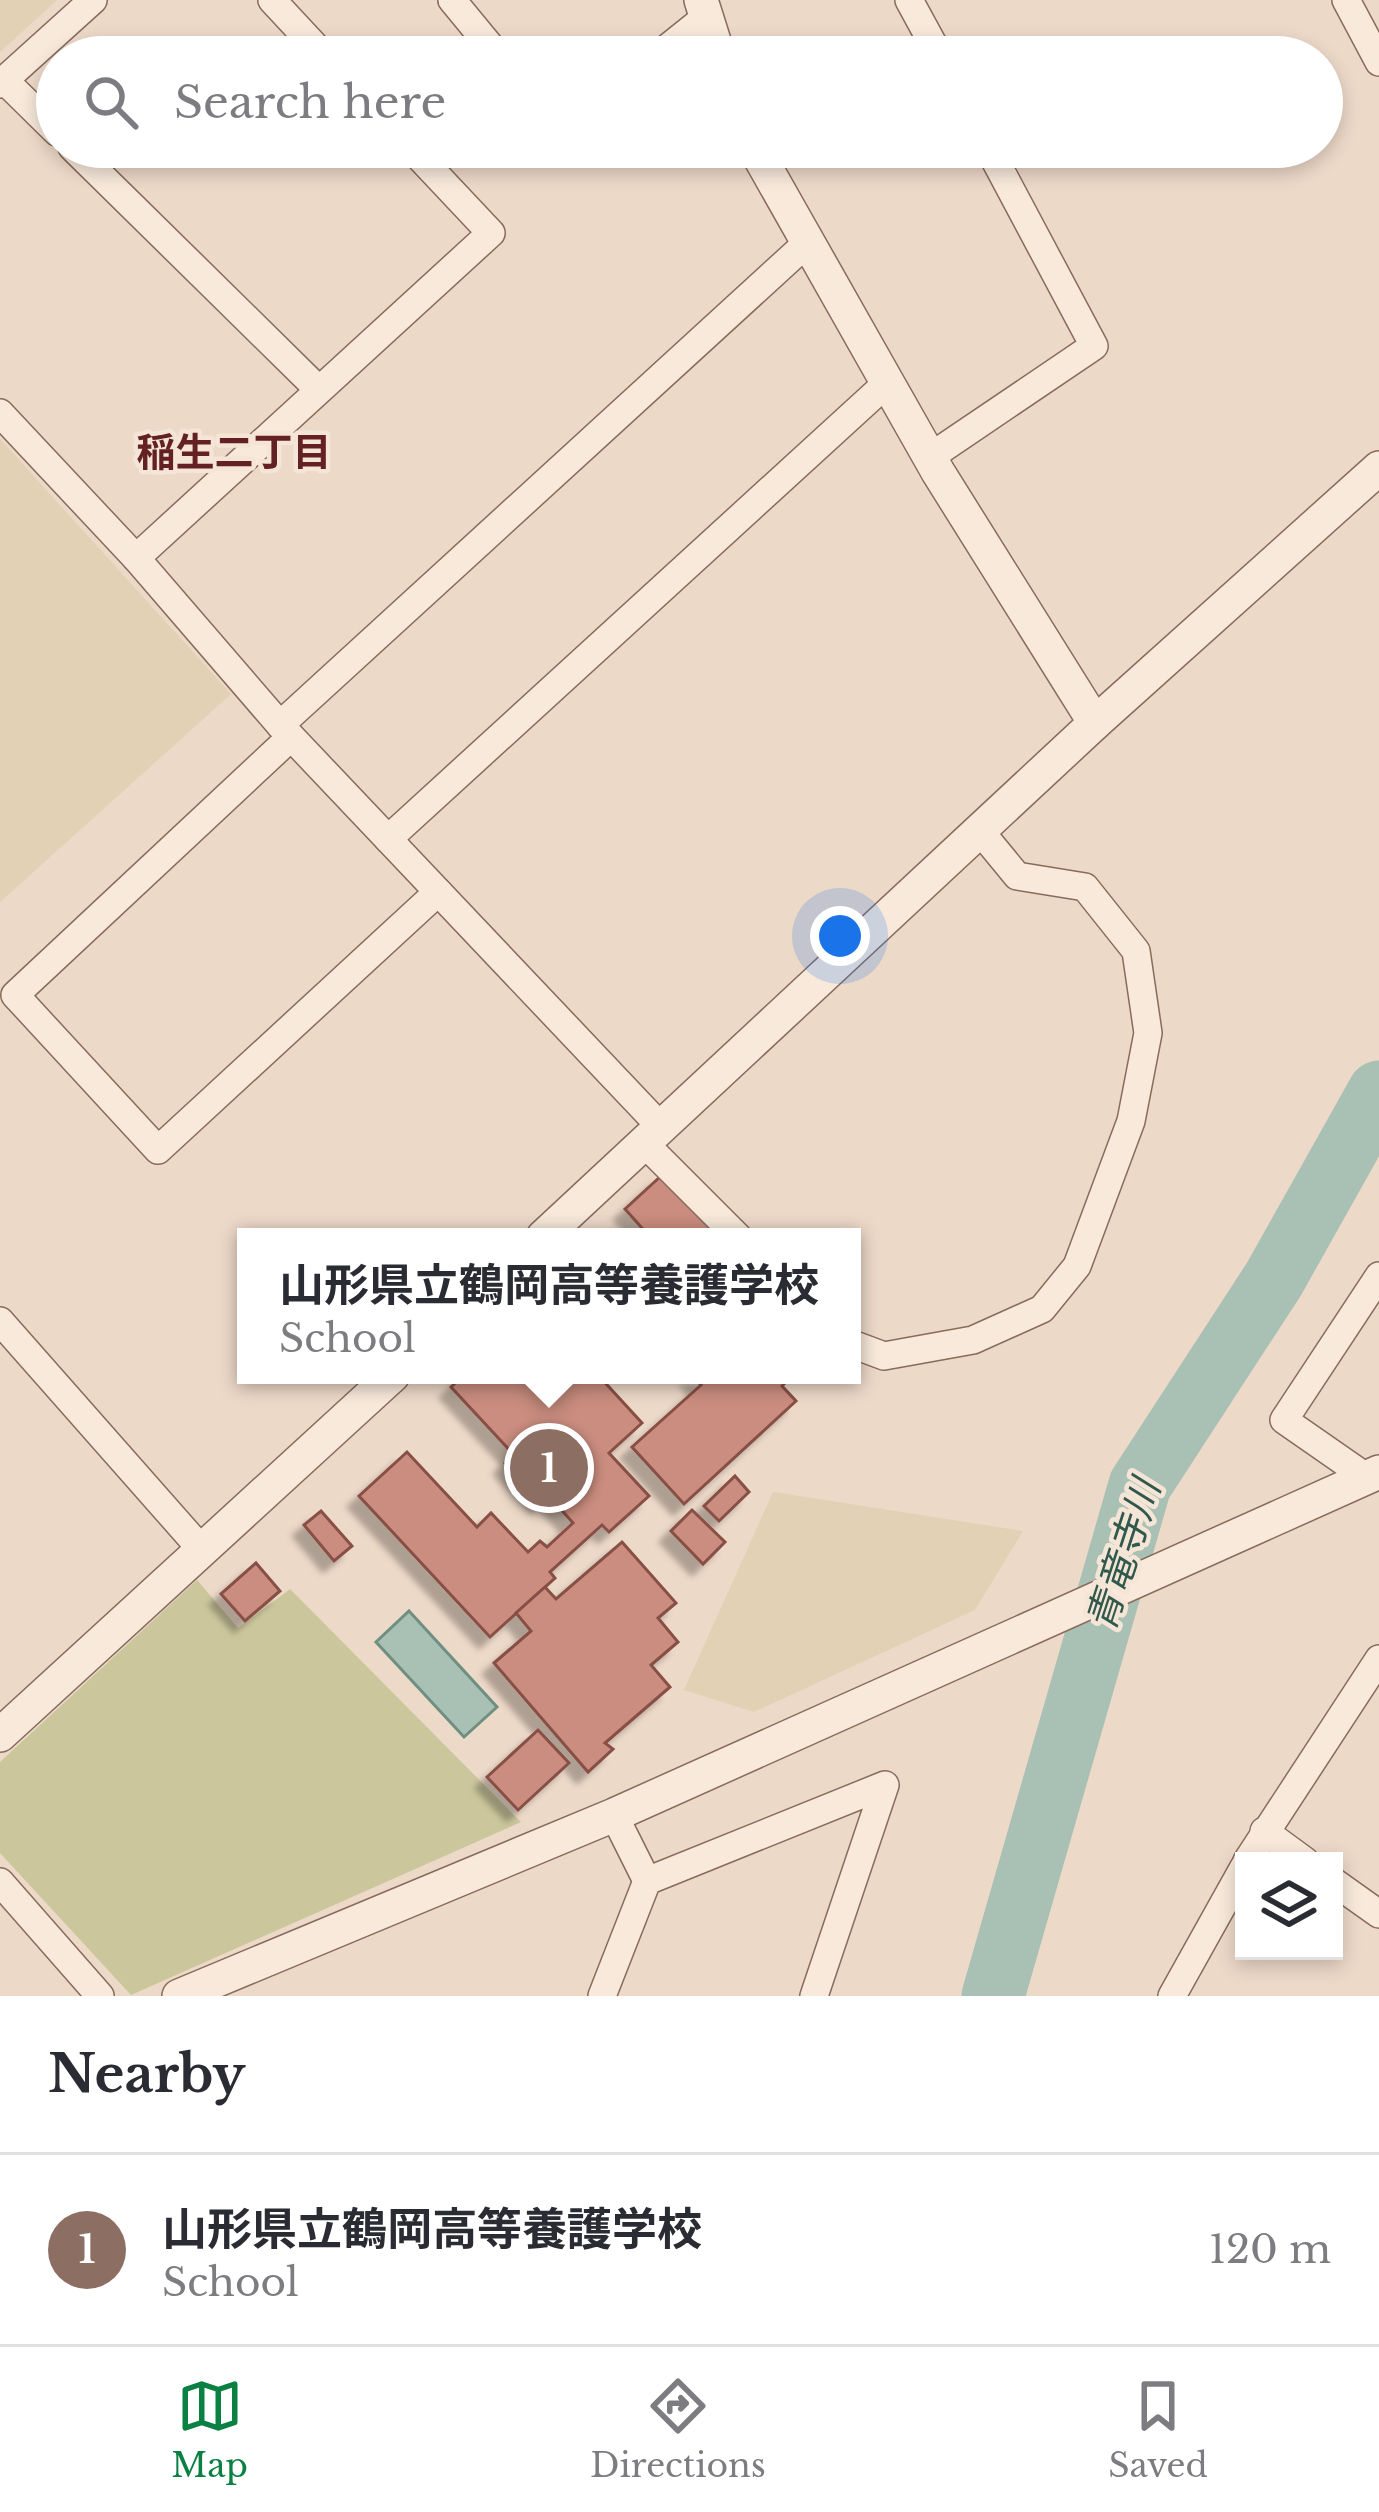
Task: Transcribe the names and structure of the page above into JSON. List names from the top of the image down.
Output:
{
  "districts": ["稲生二丁目"],
  "water": ["青竜寺川"],
  "page": {
    "search": "Search here",
    "popup": ["山形県立鶴岡高等養護学校", "School"],
    "pins": "1",
    "heading": "Nearby",
    "list": [
      {
        "mark": "1",
        "name": "山形県立鶴岡高等養護学校",
        "note": "School",
        "value": "120 m"
      }
    ],
    "nav": ["Map", "Directions", "Saved"]
  }
}
